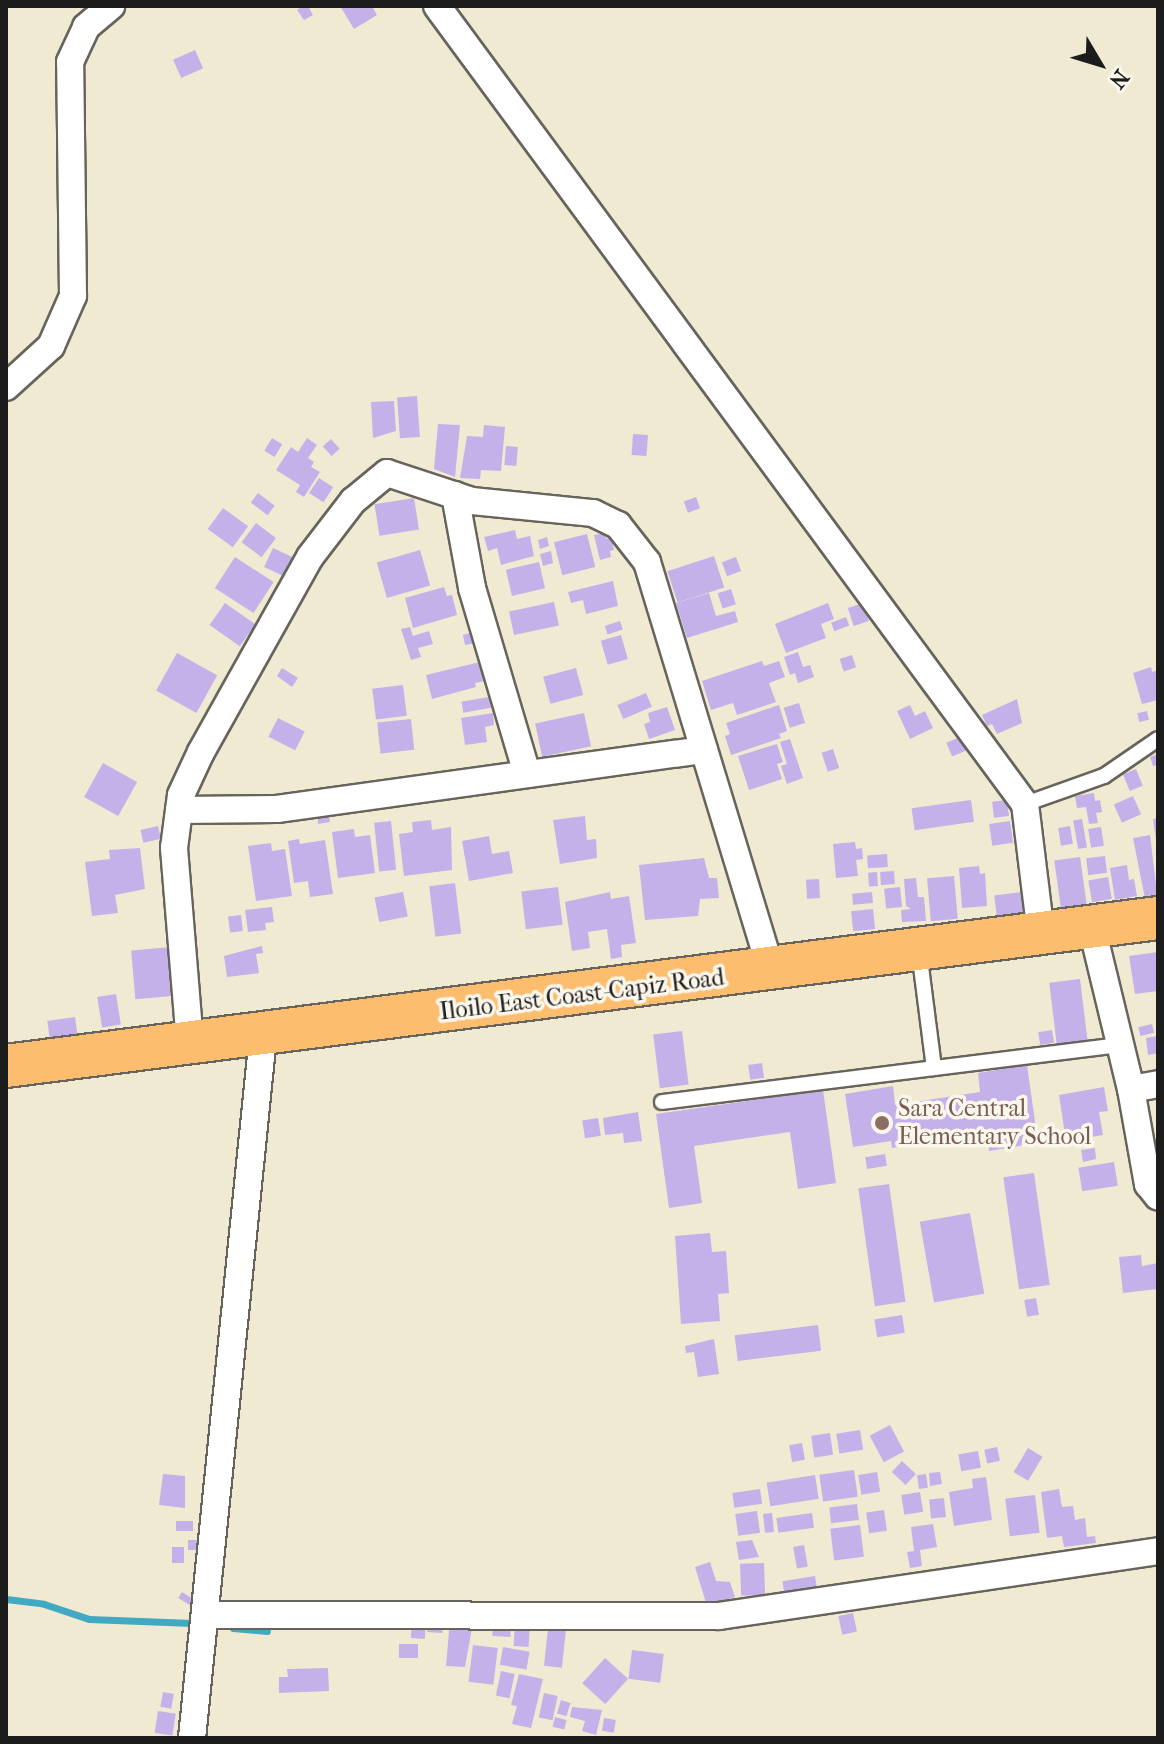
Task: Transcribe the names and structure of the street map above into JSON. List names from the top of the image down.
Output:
{
  "streets": {
    "main road": ["Iloilo East Coast-Capiz Road"]
  },
  "places": ["Sara Central Elementary School"],
  "north": "bottom right"
}
